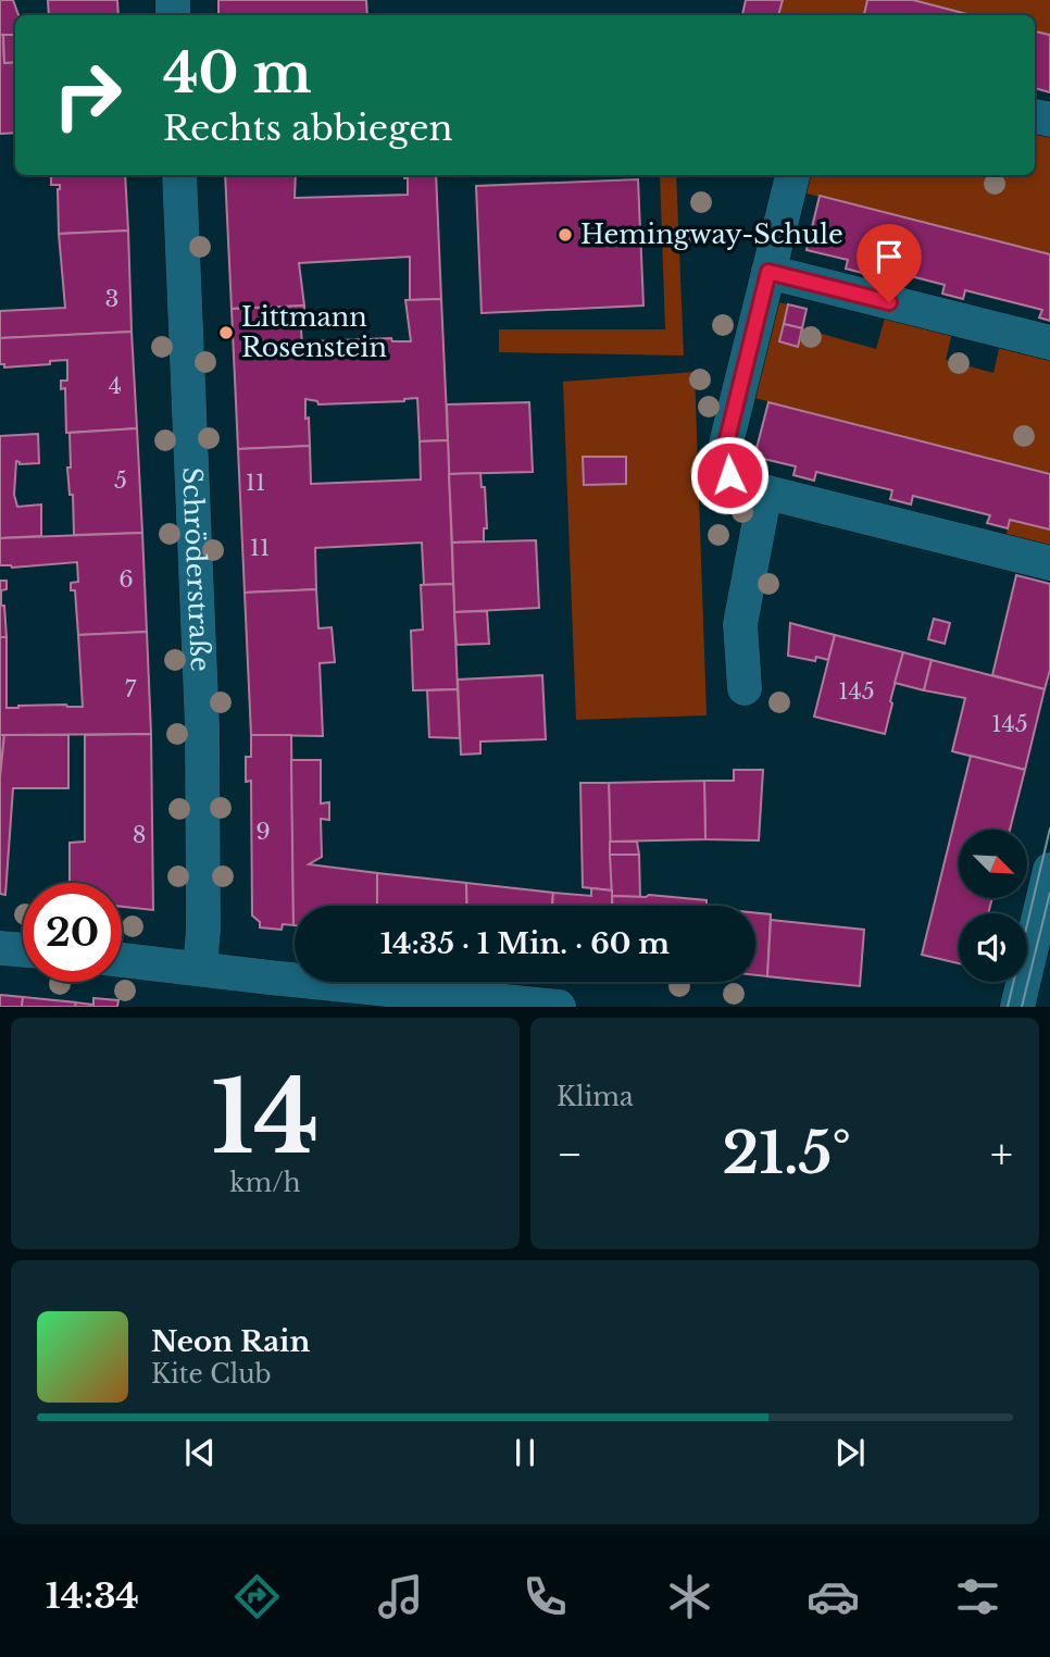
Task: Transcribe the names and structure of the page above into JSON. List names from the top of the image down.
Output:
{
  "streets": {
    "street": ["Schröderstraße"]
  },
  "places": ["Hemingway-Schule", "Littmann Rosenstein"],
  "house_numbers": [
    "3",
    "4",
    "5",
    "11",
    "11",
    "6",
    "7",
    "145",
    "145",
    "9",
    "8"
  ],
  "north": "bottom right",
  "page": {
    "turn": ["40 m", "Rechts abbiegen"],
    "limit": "20",
    "trip": "14:35 · 1 Min. · 60 m",
    "tile": [
      ["14", "km/h"],
      "Klima"
    ],
    "heat": ["−", "21.5°", "+"],
    "song": ["Neon Rain", "Kite Club"],
    "tabs": "14:34"
  }
}
